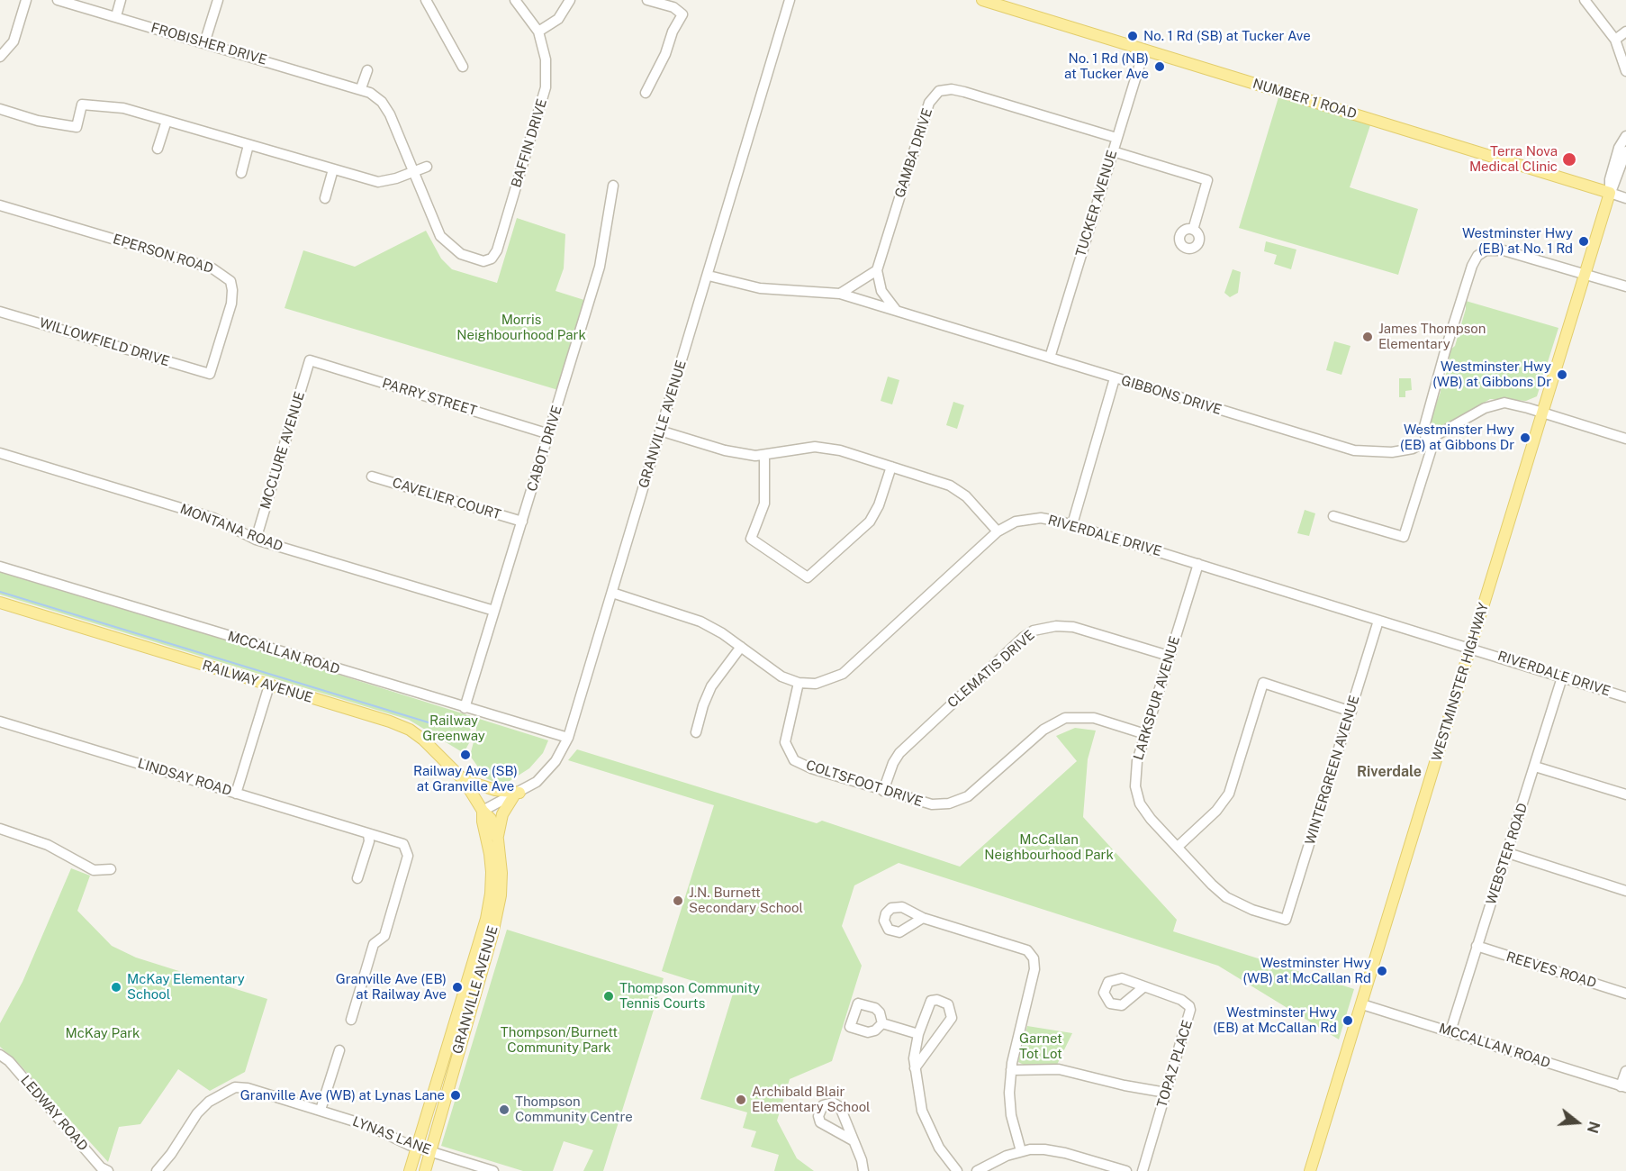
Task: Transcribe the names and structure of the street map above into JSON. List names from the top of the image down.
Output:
{
  "streets": {
    "main road": [
      "NUMBER 1 ROAD",
      "GRANVILLE AVENUE",
      "RAILWAY AVENUE",
      "WESTMINSTER HIGHWAY"
    ],
    "street": [
      "FROBISHER DRIVE",
      "BAFFIN DRIVE",
      "GAMBA DRIVE",
      "TUCKER AVENUE",
      "EPERSON ROAD",
      "WILLOWFIELD DRIVE",
      "GIBBONS DRIVE",
      "PARRY STREET",
      "CABOT DRIVE",
      "MCCLURE AVENUE",
      "CAVELIER COURT",
      "MONTANA ROAD",
      "RIVERDALE DRIVE",
      "MCCALLAN ROAD",
      "CLEMATIS DRIVE",
      "LARKSPUR AVENUE",
      "WINTERGREEN AVENUE",
      "LINDSAY ROAD",
      "COLTSFOOT DRIVE",
      "WEBSTER ROAD",
      "REEVES ROAD",
      "TOPAZ PLACE",
      "LEDWAY ROAD",
      "LYNAS LANE"
    ]
  },
  "crossings": [
    ["FROBISHER DRIVE", "BAFFIN DRIVE"],
    ["NUMBER 1 ROAD", "TUCKER AVENUE"],
    ["NUMBER 1 ROAD", "WESTMINSTER HIGHWAY"],
    ["GAMBA DRIVE", "TUCKER AVENUE"],
    ["TUCKER AVENUE", "GIBBONS DRIVE"],
    ["EPERSON ROAD", "WILLOWFIELD DRIVE"],
    ["GIBBONS DRIVE", "GRANVILLE AVENUE"],
    ["GIBBONS DRIVE", "WESTMINSTER HIGHWAY"],
    ["PARRY STREET", "CABOT DRIVE"],
    ["PARRY STREET", "MCCLURE AVENUE"],
    ["GRANVILLE AVENUE", "MCCALLAN ROAD"],
    ["GRANVILLE AVENUE", "RAILWAY AVENUE"],
    ["GRANVILLE AVENUE", "LYNAS LANE"],
    ["CABOT DRIVE", "CAVELIER COURT"],
    ["CABOT DRIVE", "MONTANA ROAD"],
    ["CABOT DRIVE", "MCCALLAN ROAD"],
    ["MCCLURE AVENUE", "MONTANA ROAD"],
    ["RIVERDALE DRIVE", "WESTMINSTER HIGHWAY"],
    ["RIVERDALE DRIVE", "LARKSPUR AVENUE"],
    ["RIVERDALE DRIVE", "WINTERGREEN AVENUE"],
    ["RIVERDALE DRIVE", "COLTSFOOT DRIVE"],
    ["RIVERDALE DRIVE", "WEBSTER ROAD"],
    ["MCCALLAN ROAD", "WESTMINSTER HIGHWAY"],
    ["MCCALLAN ROAD", "WEBSTER ROAD"],
    ["CLEMATIS DRIVE", "LARKSPUR AVENUE"],
    ["CLEMATIS DRIVE", "COLTSFOOT DRIVE"],
    ["LARKSPUR AVENUE", "WINTERGREEN AVENUE"],
    ["LARKSPUR AVENUE", "COLTSFOOT DRIVE"],
    ["WEBSTER ROAD", "REEVES ROAD"]
  ],
  "districts": ["Riverdale"],
  "parks": [
    "Morris Neighbourhood Park",
    "Railway Greenway",
    "McCallan Neighbourhood Park",
    "Thompson/Burnett Community Park",
    "McKay Park",
    "Garnet Tot Lot"
  ],
  "places": [
    "No. 1 Rd (SB) at Tucker Ave",
    "No. 1 Rd (NB) at Tucker Ave",
    "Terra Nova Medical Clinic",
    "Westminster Hwy (EB) at No. 1 Rd",
    "James Thompson Elementary",
    "Westminster Hwy (WB) at Gibbons Dr",
    "Westminster Hwy (EB) at Gibbons Dr",
    "Railway Ave (SB) at Granville Ave",
    "J.N. Burnett Secondary School",
    "Westminster Hwy (WB) at McCallan Rd",
    "McKay Elementary School",
    "Granville Ave (EB) at Railway Ave",
    "Thompson Community Tennis Courts",
    "Westminster Hwy (EB) at McCallan Rd",
    "Granville Ave (WB) at Lynas Lane",
    "Archibald Blair Elementary School",
    "Thompson Community Centre"
  ],
  "north": "right"
}
